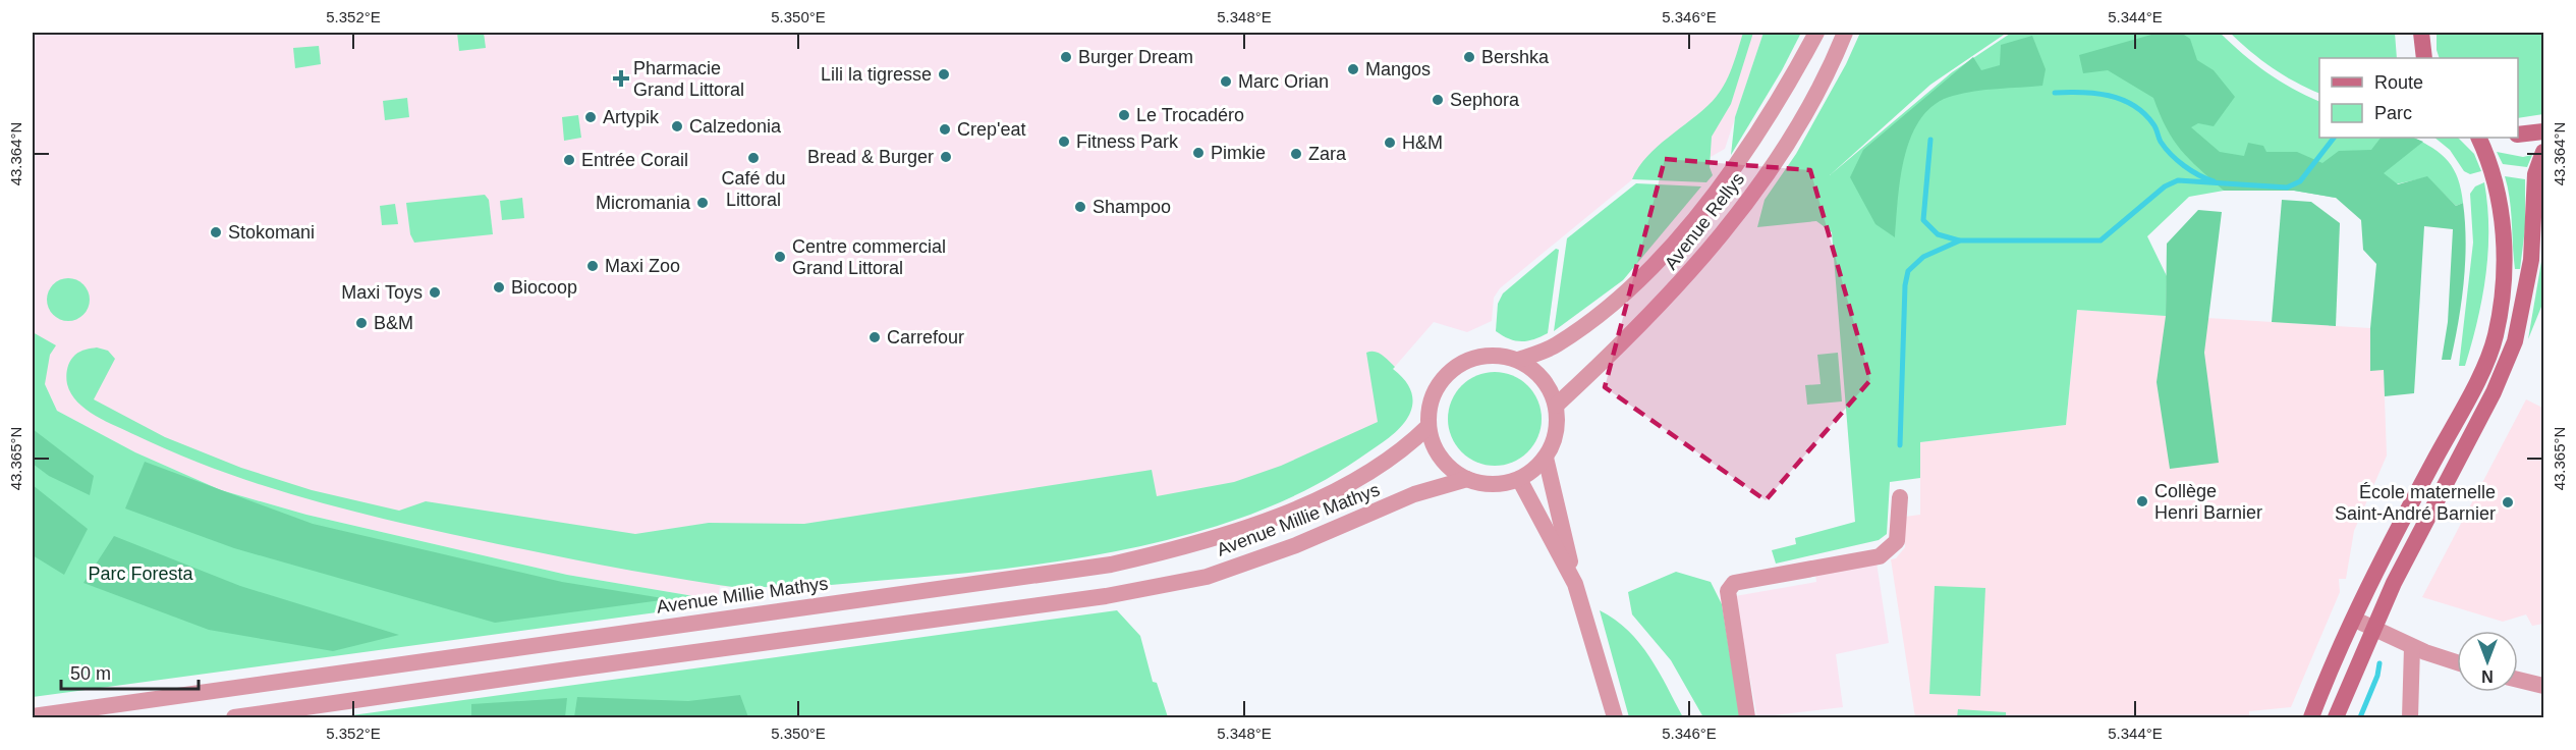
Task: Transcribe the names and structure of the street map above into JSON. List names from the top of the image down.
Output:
{
  "streets": {
    "street": ["Avenue Rellys", "Avenue Millie Mathys"]
  },
  "crossings": [
    ["Avenue Rellys", "Avenue Millie Mathys"]
  ],
  "parks": ["Parc Foresta"],
  "places": {
    "other": [
      "Burger Dream",
      "Bershka",
      "Mangos",
      "Lili la tigresse",
      "Marc Orian",
      "Sephora",
      "Le Trocadéro",
      "Artypik",
      "Calzedonia",
      "Crep'eat",
      "Fitness Park",
      "H&M",
      "Pimkie",
      "Zara",
      "Bread & Burger",
      "Café du Littoral",
      "Entrée Corail",
      "Micromania",
      "Shampoo",
      "Stokomani",
      "Centre commercial Grand Littoral",
      "Maxi Zoo",
      "Biocoop",
      "Maxi Toys",
      "B&M",
      "Carrefour",
      "Collège Henri Barnier",
      "École maternelle Saint-André Barnier"
    ],
    "health": ["Pharmacie Grand Littoral"]
  },
  "legend": ["Route", "Parc"],
  "scale_bar": "50 m",
  "north": "bottom",
  "coordinates": [
    "5.352°E",
    "5.350°E",
    "5.348°E",
    "5.346°E",
    "5.344°E",
    "43.364°N",
    "43.365°N"
  ]
}
